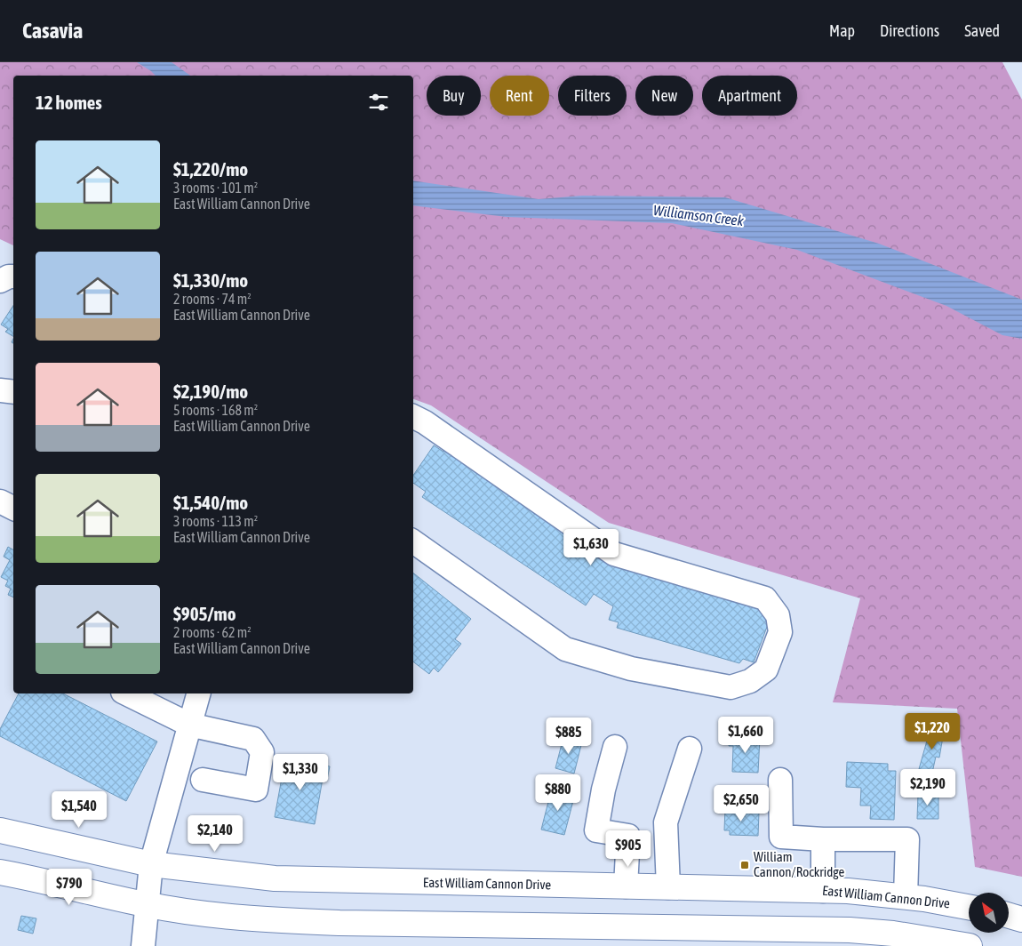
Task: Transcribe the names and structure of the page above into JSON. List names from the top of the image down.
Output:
{
  "streets": {
    "main road": ["East William Cannon Drive"]
  },
  "water": ["Williamson Creek"],
  "places": {
    "transit": ["William Cannon/Rockridge"]
  },
  "north": "top left",
  "page": {
    "header": "Casavia",
    "nav": ["Map", "Directions", "Saved"],
    "chip": [
      "Buy",
      "Rent",
      "Filters",
      "New",
      "Apartment"
    ],
    "heading": "12 homes",
    "list": [
      {
        "name": "$1,220/mo",
        "note": "3 rooms · 101 m² · East William Cannon Drive"
      },
      {
        "name": "$1,330/mo",
        "note": "2 rooms · 74 m² · East William Cannon Drive"
      },
      {
        "name": "$2,190/mo",
        "note": "5 rooms · 168 m² · East William Cannon Drive"
      },
      {
        "name": "$1,540/mo",
        "note": "3 rooms · 113 m² · East William Cannon Drive"
      },
      {
        "name": "$905/mo",
        "note": "2 rooms · 62 m² · East William Cannon Drive"
      }
    ],
    "price": [
      "$1,630",
      "$1,220",
      "$1,660",
      "$885",
      "$1,330",
      "$2,190",
      "$880",
      "$2,650",
      "$1,540",
      "$2,140",
      "$905",
      "$790"
    ]
  }
}
